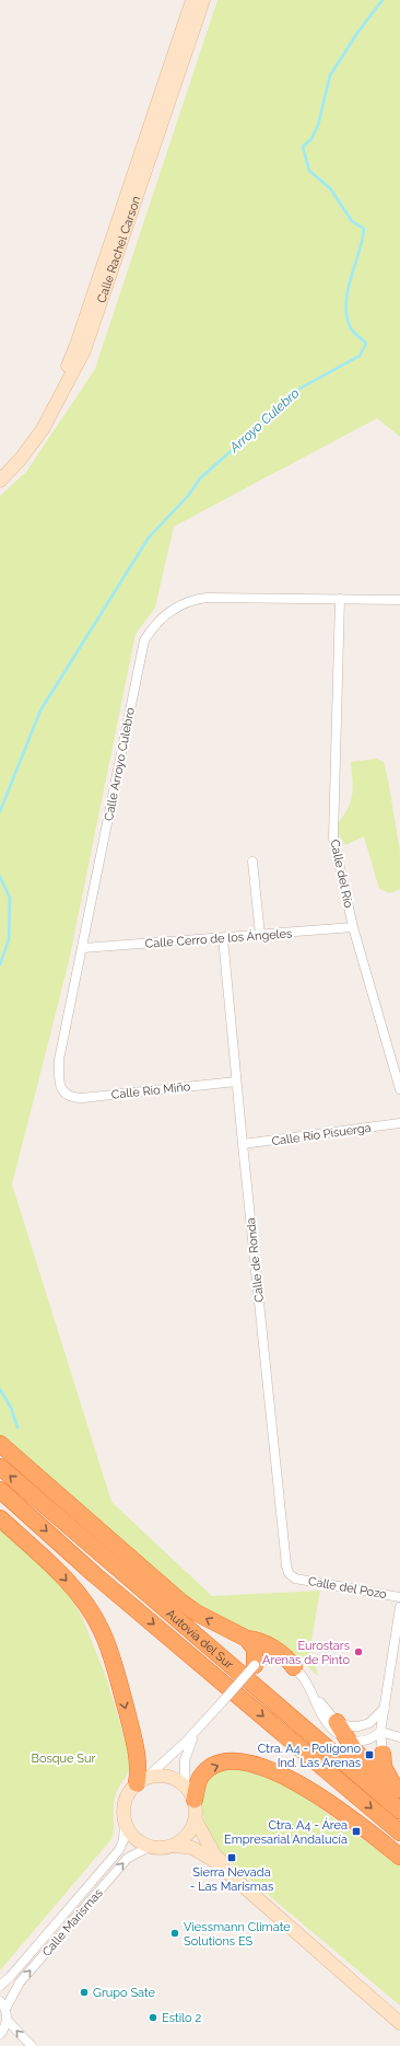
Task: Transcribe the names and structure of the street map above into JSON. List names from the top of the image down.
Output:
{
  "streets": {
    "highway": ["Autovía del Sur"],
    "main road": ["Calle Rachel Carson"],
    "street": [
      "Calle Arroyo Culebro",
      "Calle del Río",
      "Calle Cerro de los Ángeles",
      "Calle Río Miño",
      "Calle Río Pisuerga",
      "Calle de Ronda",
      "Calle del Pozo",
      "Calle Marismas"
    ]
  },
  "crossings": [
    ["Calle Arroyo Culebro", "Calle del Río"],
    ["Calle Arroyo Culebro", "Calle Cerro de los Ángeles"],
    ["Calle Arroyo Culebro", "Calle Río Miño"],
    ["Calle del Río", "Calle Cerro de los Ángeles"],
    ["Calle Cerro de los Ángeles", "Calle de Ronda"],
    ["Calle Río Miño", "Calle de Ronda"],
    ["Calle Río Pisuerga", "Calle de Ronda"],
    ["Calle de Ronda", "Calle del Pozo"]
  ],
  "water": ["Arroyo Culebro"],
  "parks": ["Bosque Sur"],
  "places": {
    "other": [
      "Eurostars Arenas de Pinto",
      "Viessmann Climate Solutions ES",
      "Grupo Sate",
      "Estilo 2"
    ],
    "transit": ["Ctra. A4 - Polígono Ind. Las Arenas", "Ctra. A4 - Área Empresarial Andalucía", "Sierra Nevada - Las Marismas"]
  }
}
